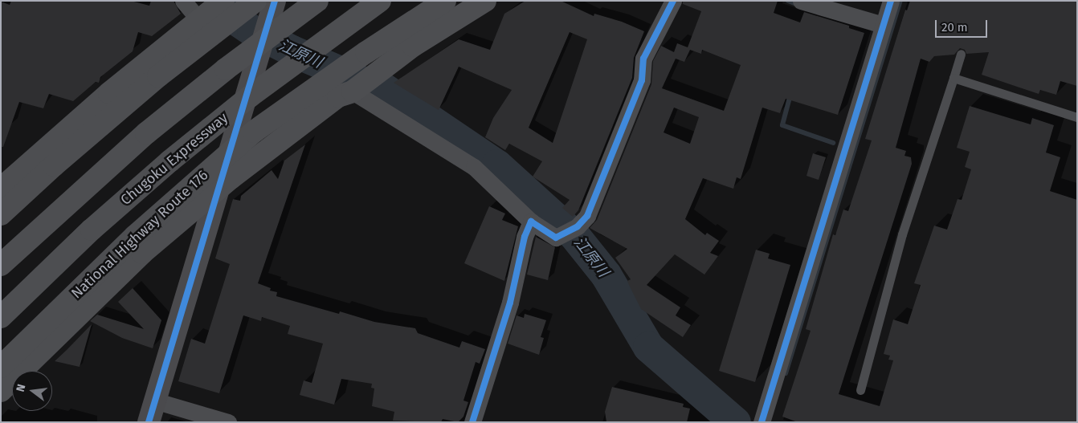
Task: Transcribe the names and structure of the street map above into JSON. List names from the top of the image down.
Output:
{
  "streets": {
    "highway": ["Chugoku Expressway", "National Highway Route 176"]
  },
  "water": ["江原川"],
  "scale_bar": "20 m",
  "north": "left"
}
